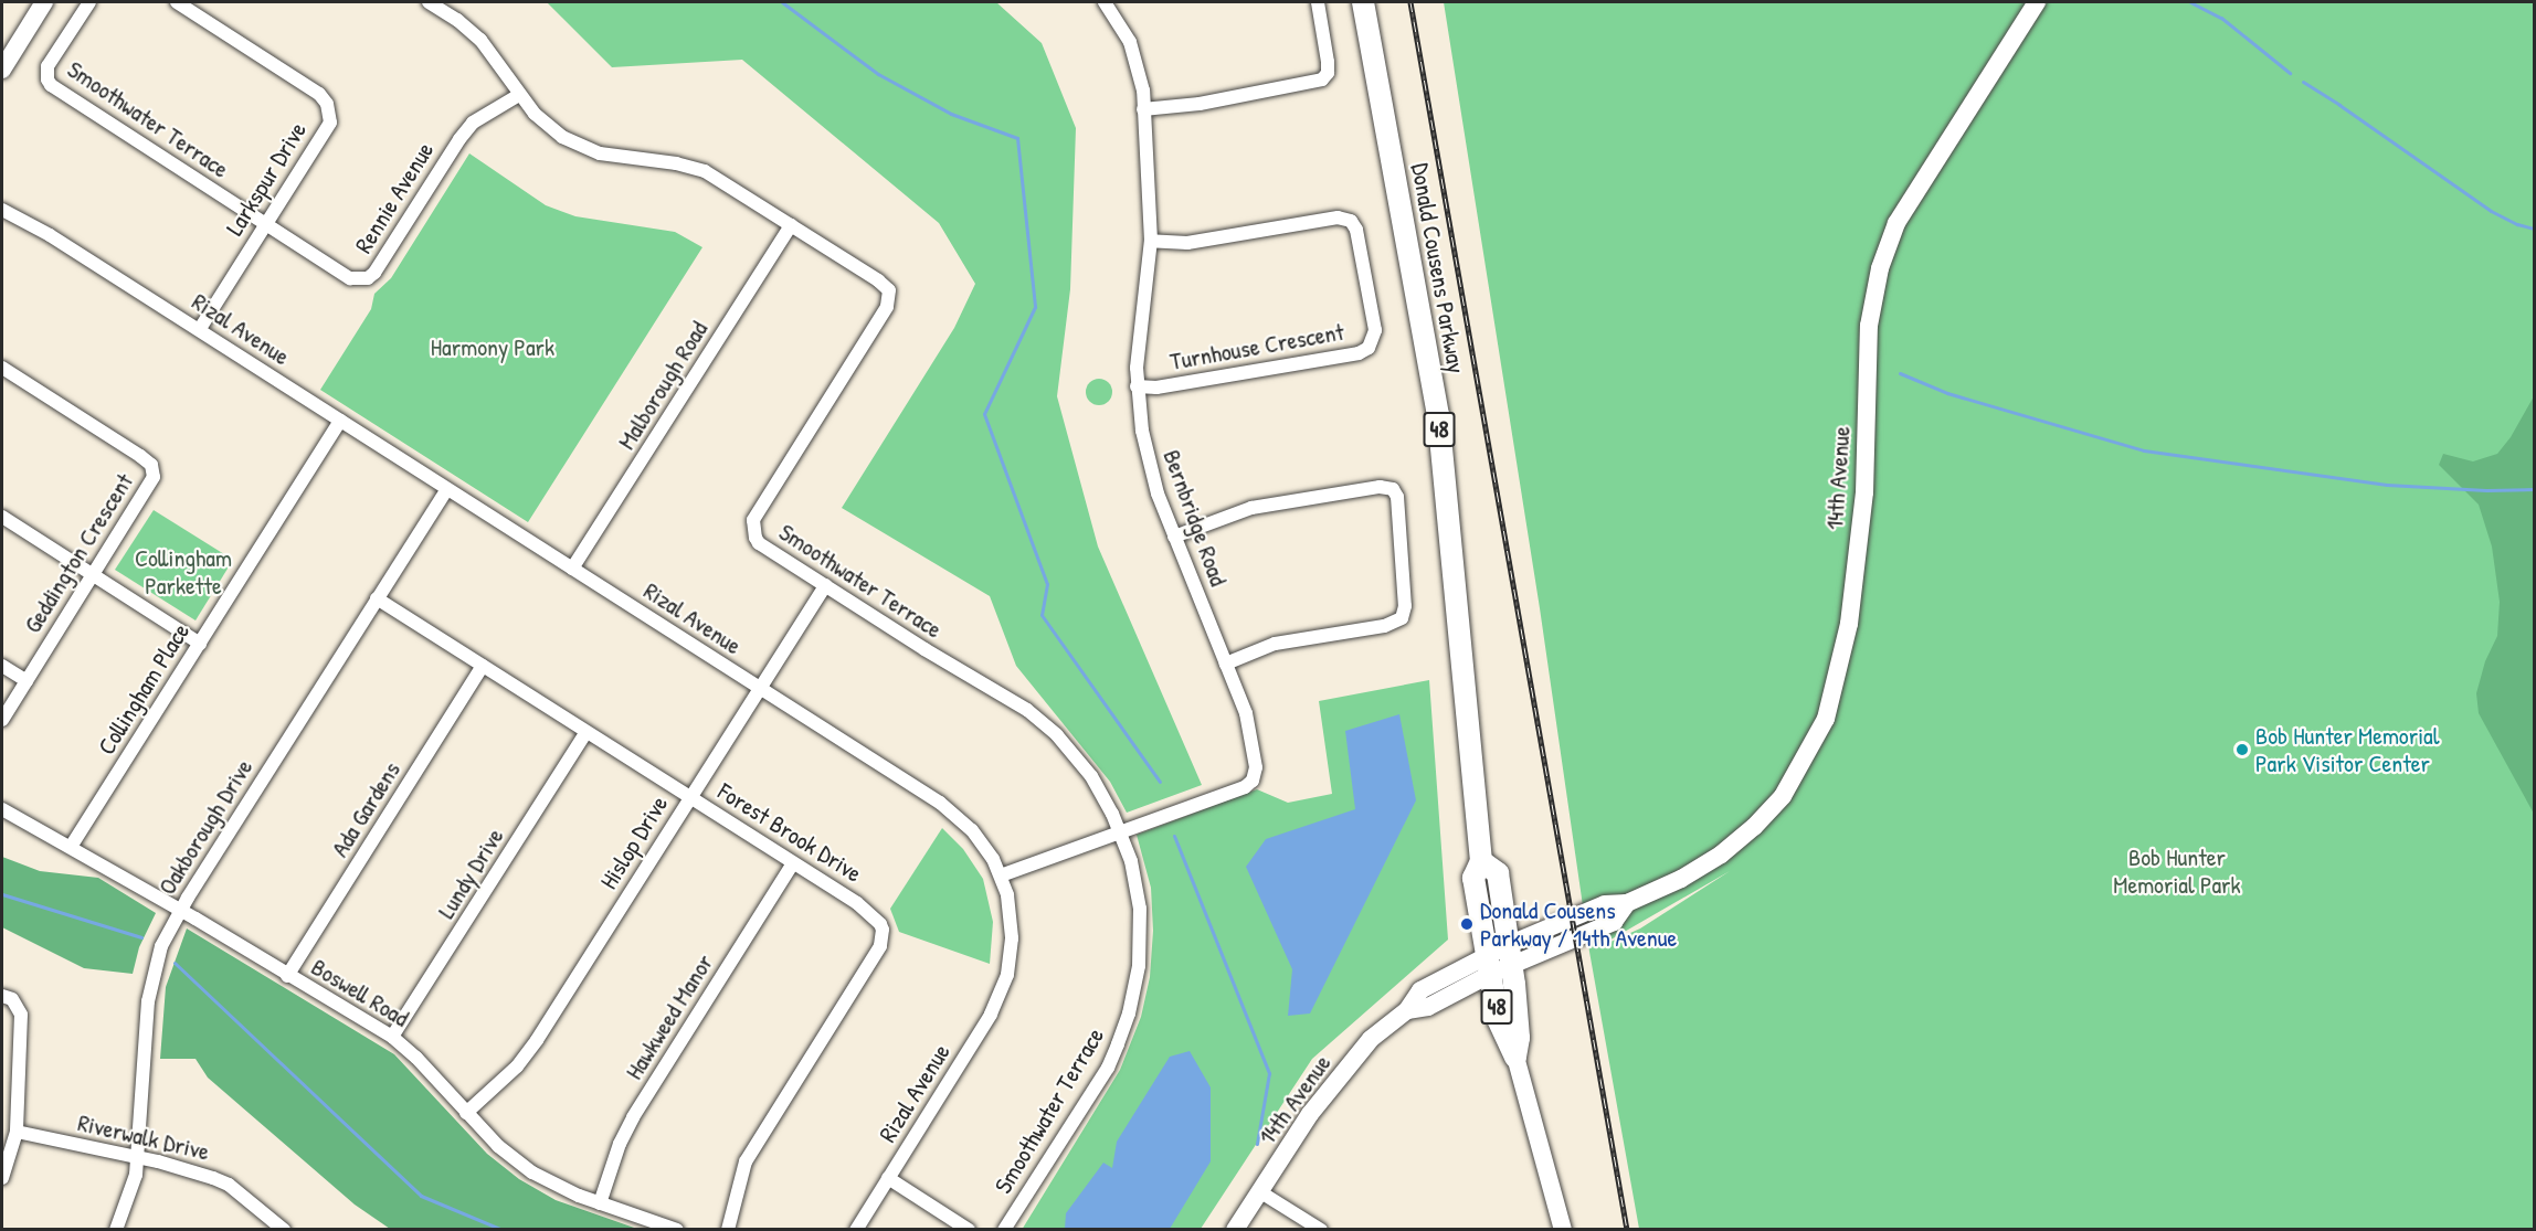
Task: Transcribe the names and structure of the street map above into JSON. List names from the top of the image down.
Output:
{
  "streets": {
    "main road": ["Donald Cousens Parkway", "48"],
    "street": [
      "Smoothwater Terrace",
      "Larkspur Drive",
      "Rennie Avenue",
      "Rizal Avenue",
      "Turnhouse Crescent",
      "Malborough Road",
      "14th Avenue",
      "Bernbridge Road",
      "Geddington Crescent",
      "Collingham Place",
      "Ada Gardens",
      "Oakborough Drive",
      "Forest Brook Drive",
      "Hislop Drive",
      "Lundy Drive",
      "Boswell Road",
      "Hawkweed Manor",
      "Riverwalk Drive"
    ]
  },
  "crossings": [
    ["Smoothwater Terrace", "Larkspur Drive"],
    ["Smoothwater Terrace", "Rennie Avenue"],
    ["Smoothwater Terrace", "Malborough Road"],
    ["Smoothwater Terrace", "Bernbridge Road"],
    ["Smoothwater Terrace", "Hislop Drive"],
    ["Larkspur Drive", "Rennie Avenue"],
    ["Larkspur Drive", "Rizal Avenue"],
    ["Donald Cousens Parkway", "14th Avenue"],
    ["Rizal Avenue", "Malborough Road"],
    ["Rizal Avenue", "Bernbridge Road"],
    ["Rizal Avenue", "Collingham Place"],
    ["Rizal Avenue", "Oakborough Drive"],
    ["Rizal Avenue", "Hislop Drive"],
    ["Turnhouse Crescent", "Bernbridge Road"],
    ["Collingham Place", "Boswell Road"],
    ["Ada Gardens", "Forest Brook Drive"],
    ["Ada Gardens", "Boswell Road"],
    ["Oakborough Drive", "Forest Brook Drive"],
    ["Oakborough Drive", "Boswell Road"],
    ["Oakborough Drive", "Riverwalk Drive"],
    ["Forest Brook Drive", "Hislop Drive"],
    ["Forest Brook Drive", "Lundy Drive"],
    ["Forest Brook Drive", "Hawkweed Manor"],
    ["Hislop Drive", "Boswell Road"],
    ["Lundy Drive", "Boswell Road"],
    ["Boswell Road", "Hawkweed Manor"]
  ],
  "parks": ["Harmony Park", "Collingham Parkette", "Bob Hunter Memorial Park"],
  "places": ["Bob Hunter Memorial Park Visitor Center", "Donald Cousens Parkway / 14th Avenue"]
}
